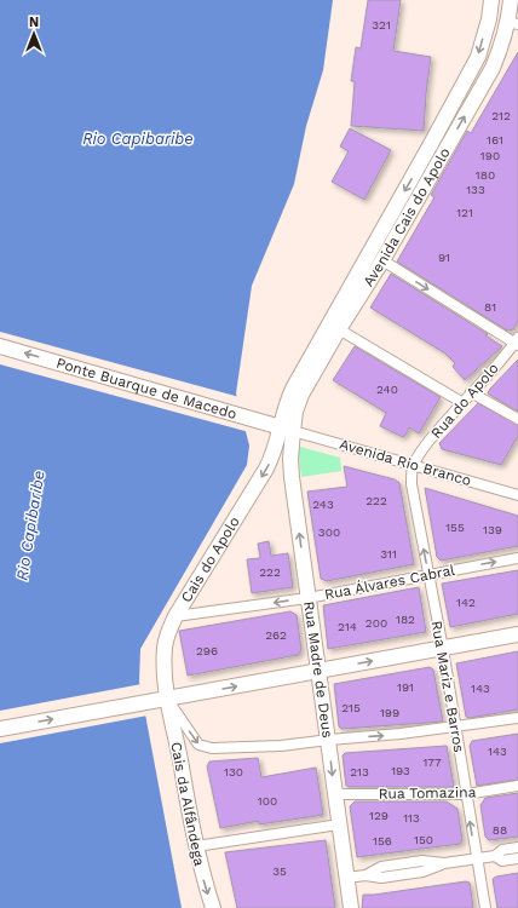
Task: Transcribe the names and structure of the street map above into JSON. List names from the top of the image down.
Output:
{
  "streets": {
    "main road": [
      "Avenida Cais do Apolo",
      "Ponte Buarque de Macedo",
      "Cais do Apolo",
      "Rua Madre de Deus",
      "Cais da Alfândega"
    ],
    "street": [
      "Rua do Apolo",
      "Avenida Rio Branco",
      "Rua Álvares Cabral",
      "Rua Mariz e Barros",
      "Rua Tomazina"
    ]
  },
  "crossings": [
    ["Avenida Cais do Apolo", "Ponte Buarque de Macedo"],
    ["Avenida Cais do Apolo", "Avenida Rio Branco"],
    ["Avenida Cais do Apolo", "Cais do Apolo"],
    ["Avenida Cais do Apolo", "Rua Madre de Deus"],
    ["Ponte Buarque de Macedo", "Avenida Rio Branco"],
    ["Ponte Buarque de Macedo", "Cais do Apolo"],
    ["Ponte Buarque de Macedo", "Rua Madre de Deus"],
    ["Rua do Apolo", "Avenida Rio Branco"],
    ["Rua do Apolo", "Rua Mariz e Barros"],
    ["Avenida Rio Branco", "Cais do Apolo"],
    ["Avenida Rio Branco", "Rua Madre de Deus"],
    ["Avenida Rio Branco", "Rua Mariz e Barros"],
    ["Cais do Apolo", "Rua Álvares Cabral"],
    ["Cais do Apolo", "Rua Madre de Deus"],
    ["Cais do Apolo", "Cais da Alfândega"],
    ["Rua Álvares Cabral", "Rua Madre de Deus"],
    ["Rua Álvares Cabral", "Rua Mariz e Barros"],
    ["Rua Madre de Deus", "Rua Tomazina"],
    ["Rua Mariz e Barros", "Rua Tomazina"]
  ],
  "one_way": ["Ponte Buarque de Macedo", "Cais do Apolo", "Rua Mariz e Barros"],
  "water": ["Rio Capibaribe"],
  "house_numbers": [
    "321",
    "212",
    "161",
    "190",
    "180",
    "133",
    "121",
    "91",
    "81",
    "240",
    "222",
    "243",
    "155",
    "139",
    "300",
    "311",
    "222",
    "142",
    "182",
    "200",
    "214",
    "262",
    "296",
    "191",
    "143",
    "215",
    "199",
    "143",
    "177",
    "193",
    "130",
    "213",
    "100",
    "129",
    "113",
    "88",
    "150",
    "156",
    "35"
  ],
  "north": "top"
}
